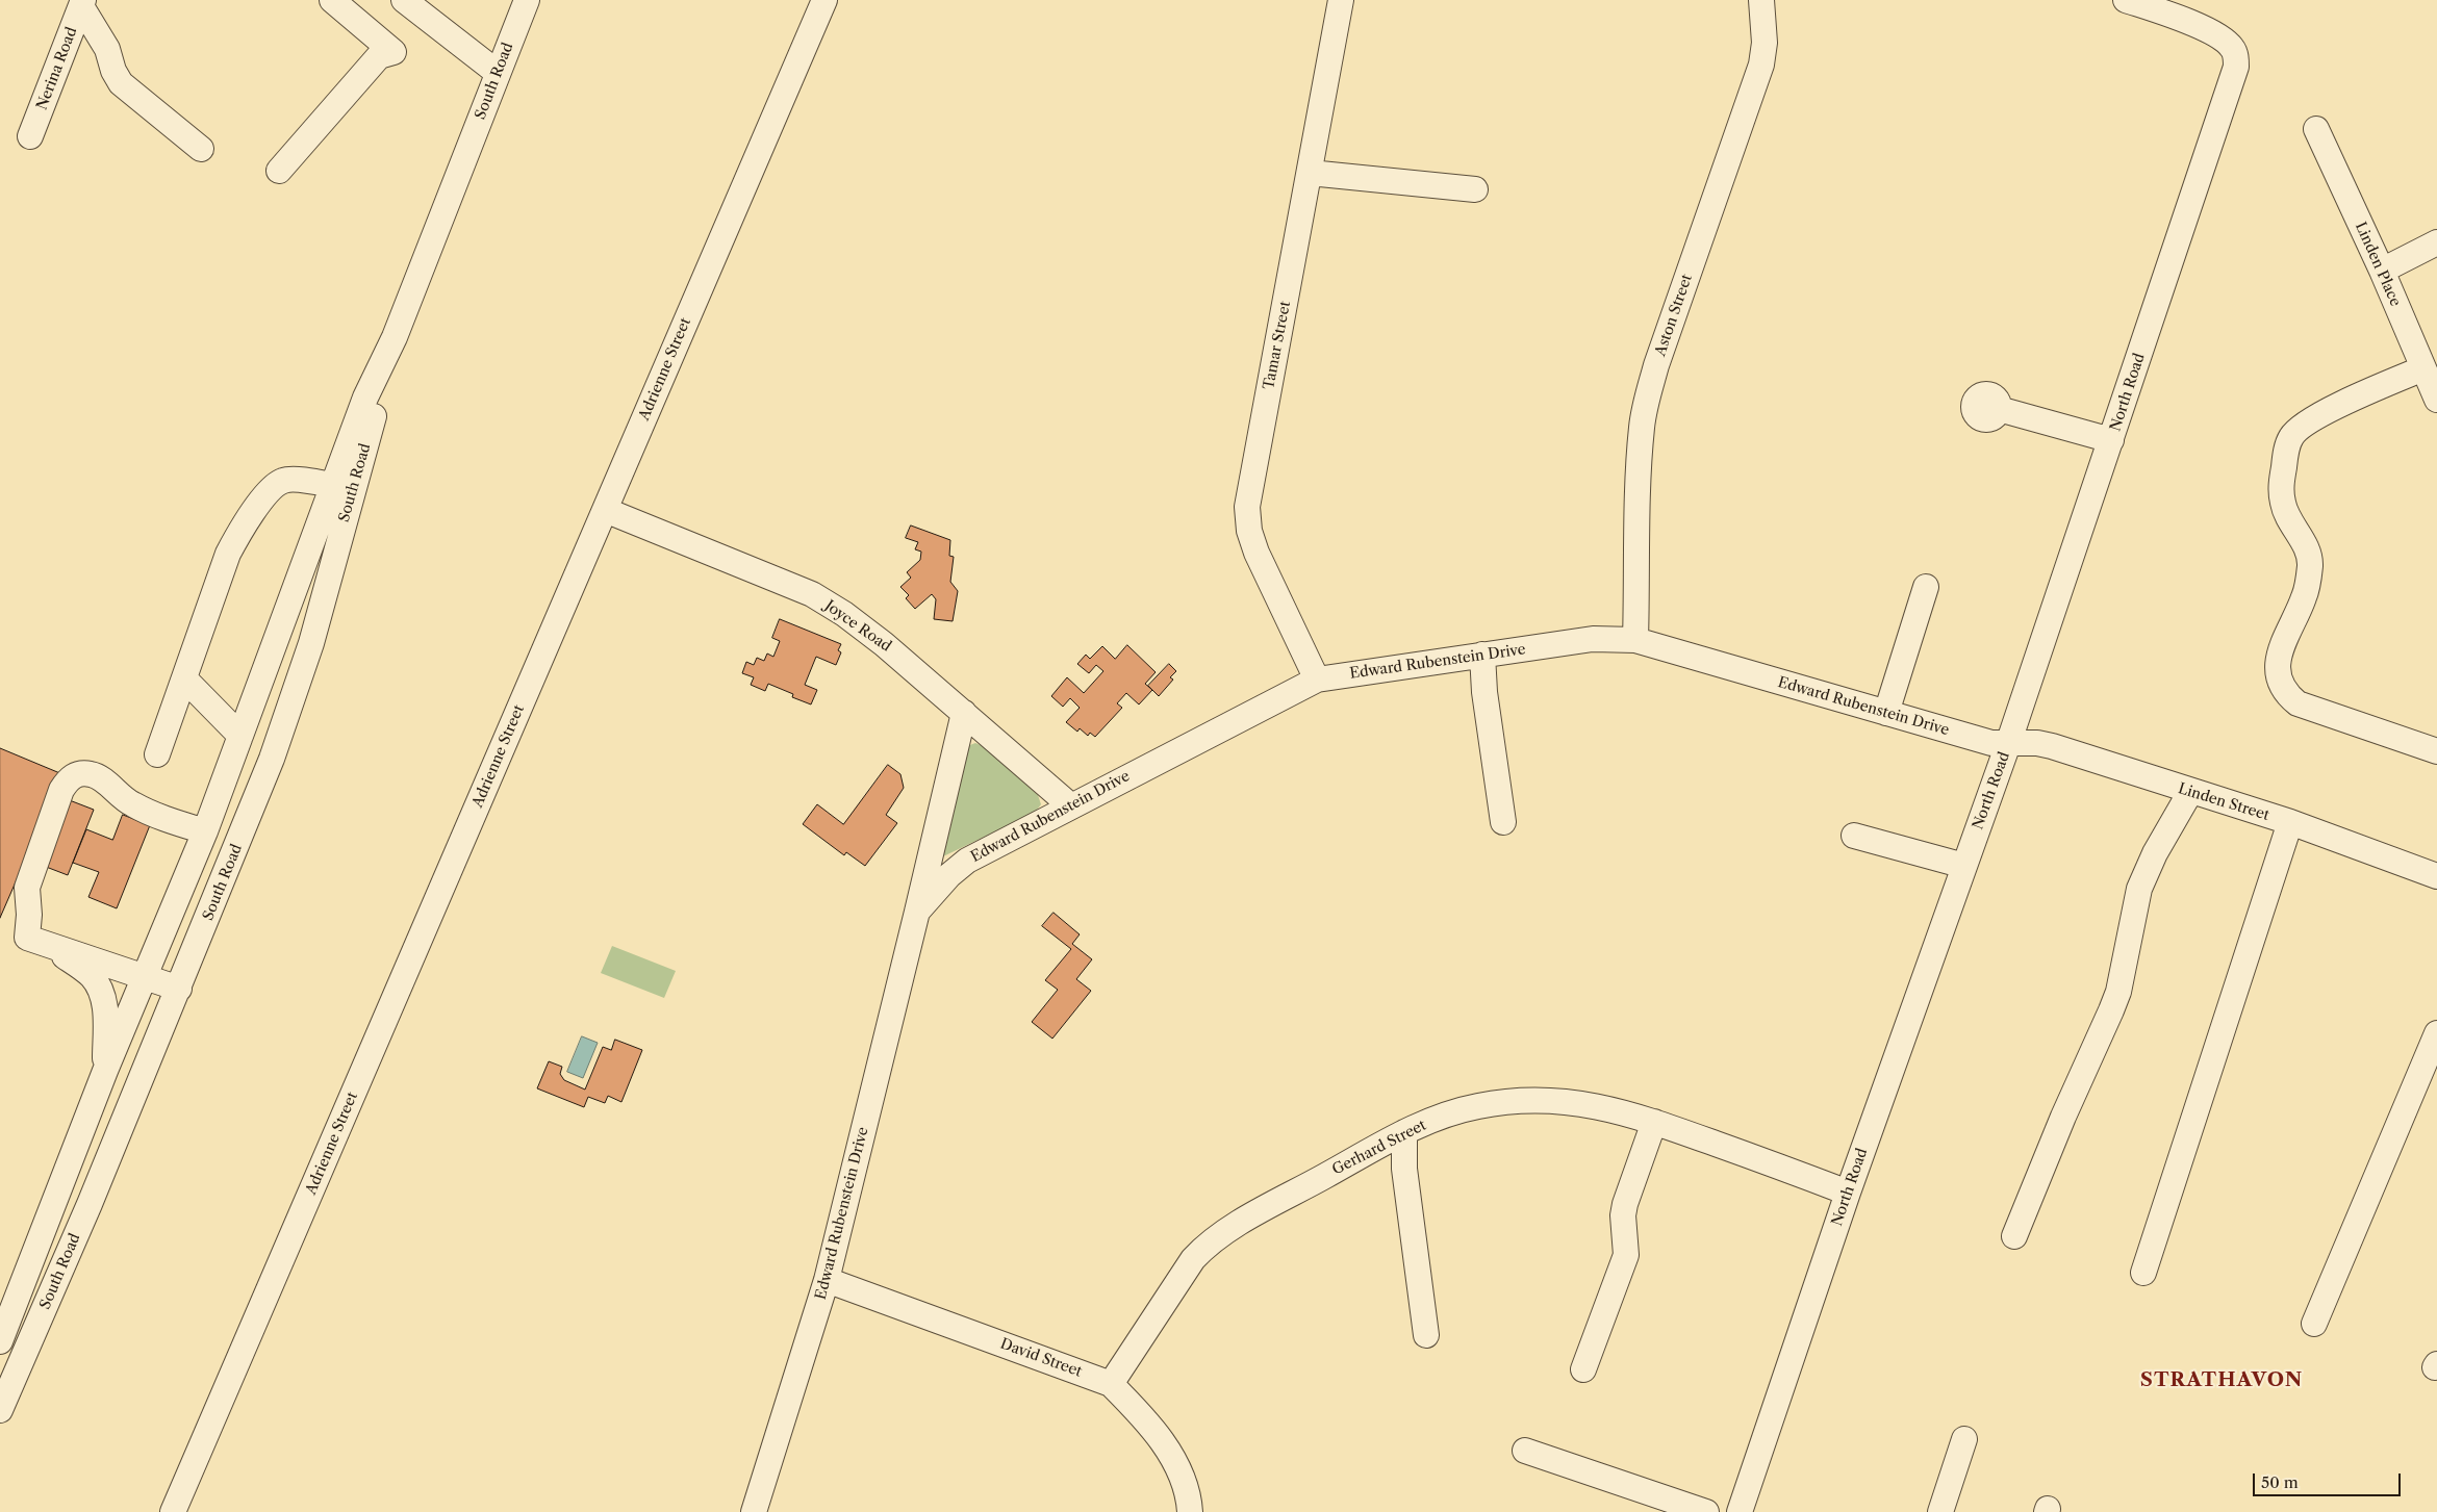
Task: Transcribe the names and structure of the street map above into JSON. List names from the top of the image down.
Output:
{
  "streets": {
    "street": [
      "Nerina Road",
      "South Road",
      "Linden Place",
      "Aston Street",
      "Tamar Street",
      "Adrienne Street",
      "North Road",
      "Joyce Road",
      "Edward Rubenstein Drive",
      "Linden Street",
      "Gerhard Street",
      "David Street"
    ]
  },
  "crossings": [
    ["Aston Street", "Edward Rubenstein Drive"],
    ["Tamar Street", "Edward Rubenstein Drive"],
    ["Adrienne Street", "Joyce Road"],
    ["North Road", "Edward Rubenstein Drive"],
    ["North Road", "Linden Street"],
    ["North Road", "Gerhard Street"],
    ["Joyce Road", "Edward Rubenstein Drive"],
    ["Edward Rubenstein Drive", "Linden Street"],
    ["Edward Rubenstein Drive", "David Street"],
    ["Gerhard Street", "David Street"]
  ],
  "districts": ["STRATHAVON"],
  "scale_bar": "50 m"
}
